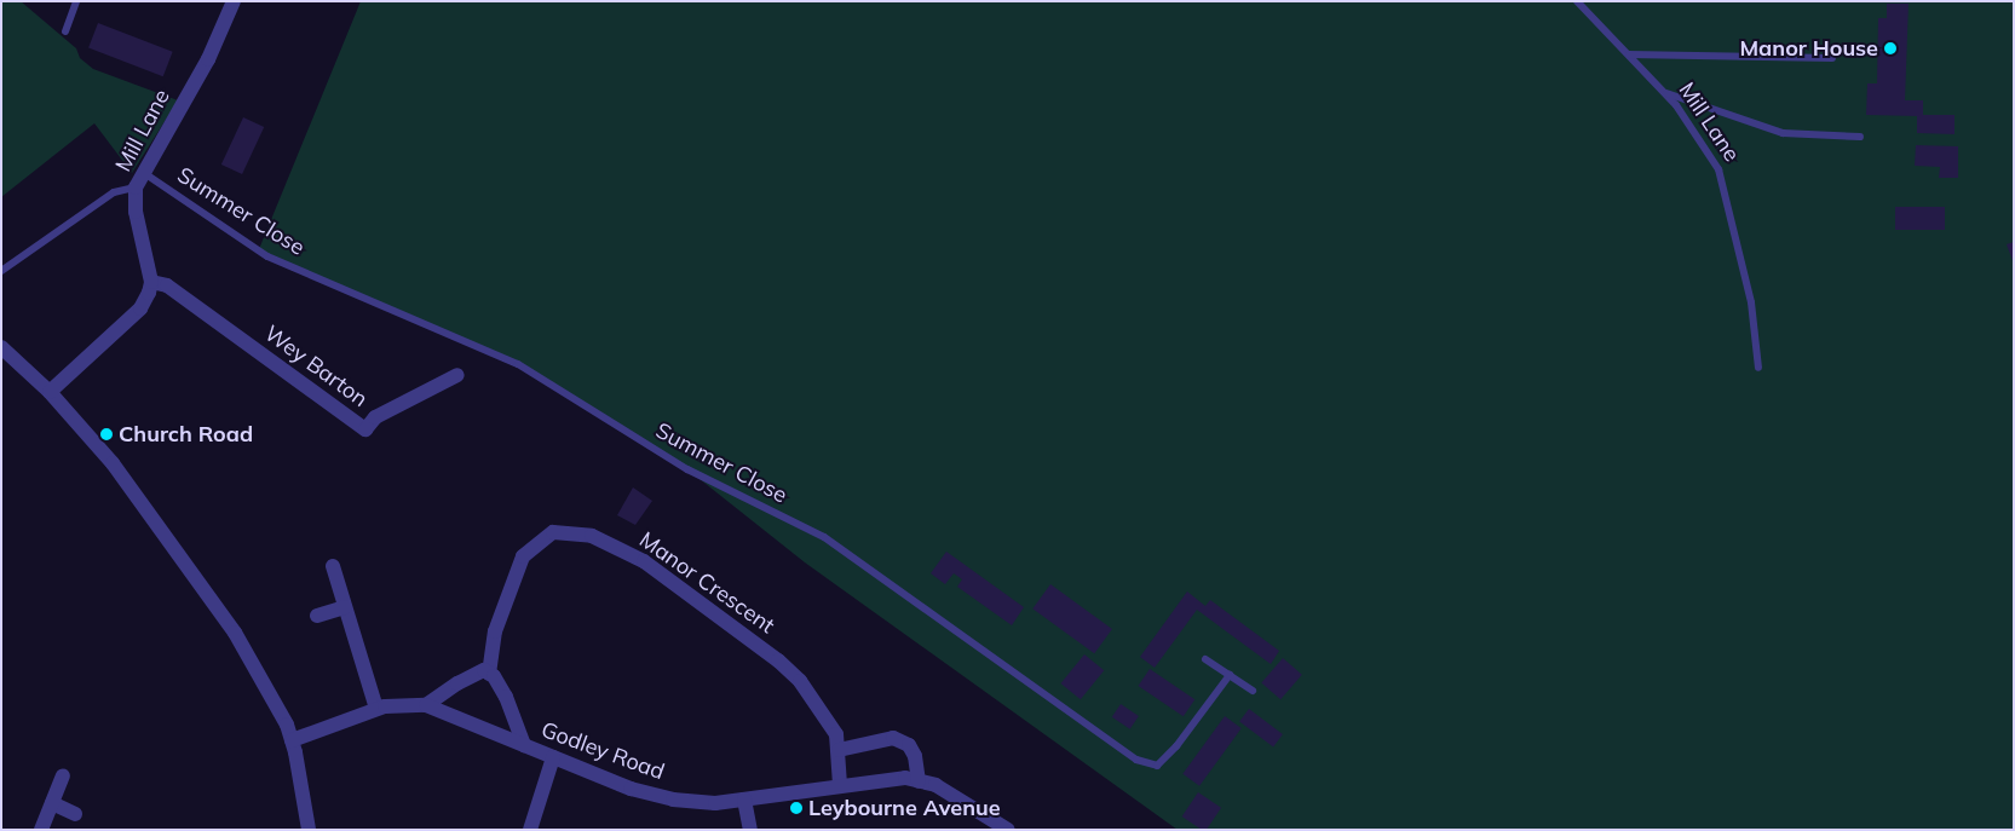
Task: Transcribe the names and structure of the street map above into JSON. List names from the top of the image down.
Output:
{
  "streets": {
    "street": [
      "Mill Lane",
      "Wey Barton",
      "Manor Crescent",
      "Godley Road"
    ],
    "lane": ["Summer Close"]
  },
  "crossings": [
    ["Mill Lane", "Summer Close"],
    ["Mill Lane", "Wey Barton"],
    ["Manor Crescent", "Godley Road"]
  ],
  "places": ["Manor House", "Church Road", "Leybourne Avenue"]
}
